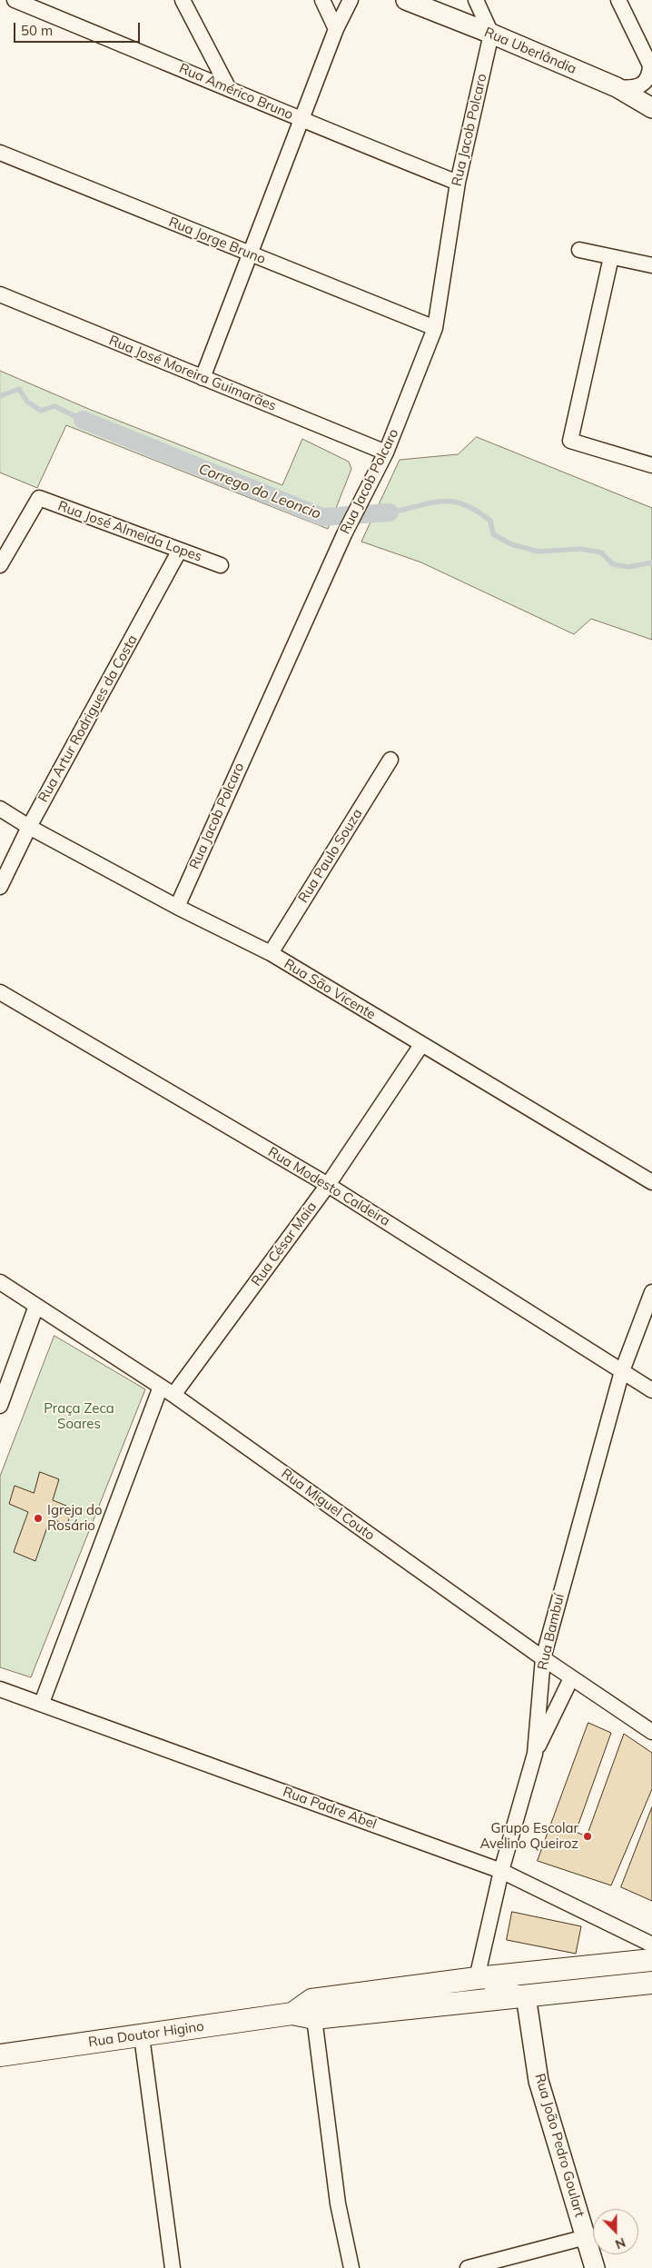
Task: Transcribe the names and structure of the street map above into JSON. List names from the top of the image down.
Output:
{
  "streets": {
    "main road": ["Rua Doutor Higino"],
    "street": [
      "Rua Uberlândia",
      "Rua Américo Bruno",
      "Rua Jacob Polcaro",
      "Rua Jorge Bruno",
      "Rua José Moreira Guimarães",
      "Rua José Almeida Lopes",
      "Rua Artur Rodrigues da Costa",
      "Rua Paulo Souza",
      "Rua São Vicente",
      "Rua Modesto Caldeira",
      "Rua César Maia",
      "Rua Miguel Couto",
      "Rua Bambuí",
      "Rua Padre Abel",
      "Rua João Pedro Goulart"
    ]
  },
  "crossings": [
    ["Rua Uberlândia", "Rua Jacob Polcaro"],
    ["Rua Américo Bruno", "Rua Jacob Polcaro"],
    ["Rua Jacob Polcaro", "Rua Jorge Bruno"],
    ["Rua Jacob Polcaro", "Rua José Moreira Guimarães"],
    ["Rua Jacob Polcaro", "Rua São Vicente"],
    ["Rua José Almeida Lopes", "Rua Artur Rodrigues da Costa"],
    ["Rua Artur Rodrigues da Costa", "Rua São Vicente"],
    ["Rua Paulo Souza", "Rua São Vicente"],
    ["Rua São Vicente", "Rua César Maia"],
    ["Rua Modesto Caldeira", "Rua César Maia"],
    ["Rua Modesto Caldeira", "Rua Bambuí"],
    ["Rua César Maia", "Rua Miguel Couto"],
    ["Rua Miguel Couto", "Rua Bambuí"],
    ["Rua Bambuí", "Rua Padre Abel"],
    ["Rua Bambuí", "Rua Doutor Higino"],
    ["Rua Doutor Higino", "Rua João Pedro Goulart"]
  ],
  "water": ["Corrego do Leoncio"],
  "parks": ["Praça Zeca Soares"],
  "places": ["Igreja do Rosário", "Grupo Escolar Avelino Queiroz"],
  "scale_bar": "50 m",
  "north": "bottom"
}
